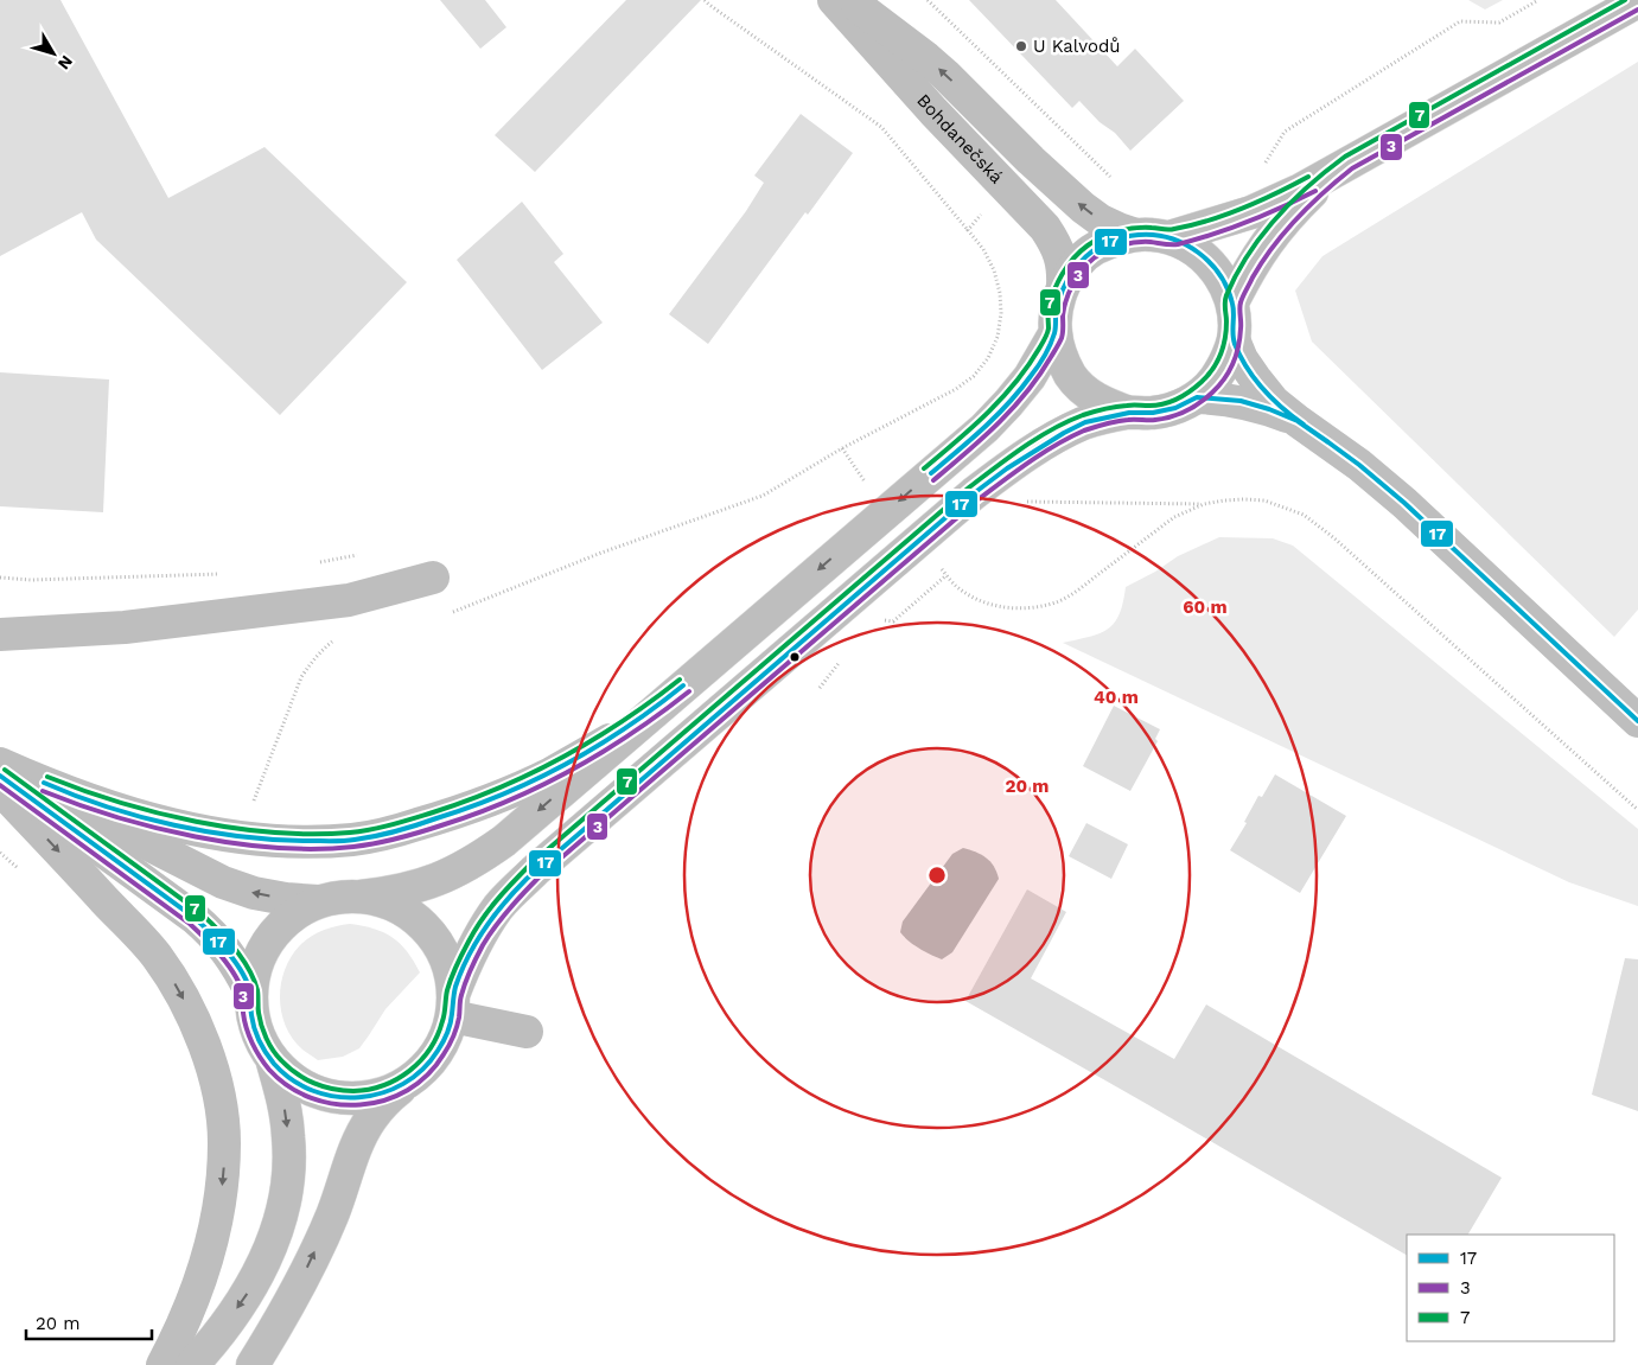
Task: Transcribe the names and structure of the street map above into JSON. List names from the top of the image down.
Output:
{
  "streets": {
    "main road": ["Bohdanečská"]
  },
  "places": ["U Kalvodů"],
  "lines": ["transit line 7", "transit line 3", "transit line 17"],
  "legend": ["17", "3", "7"],
  "scale_bar": "20 m",
  "north": "bottom right",
  "rings": ["60 m", "40 m", "20 m"]
}
